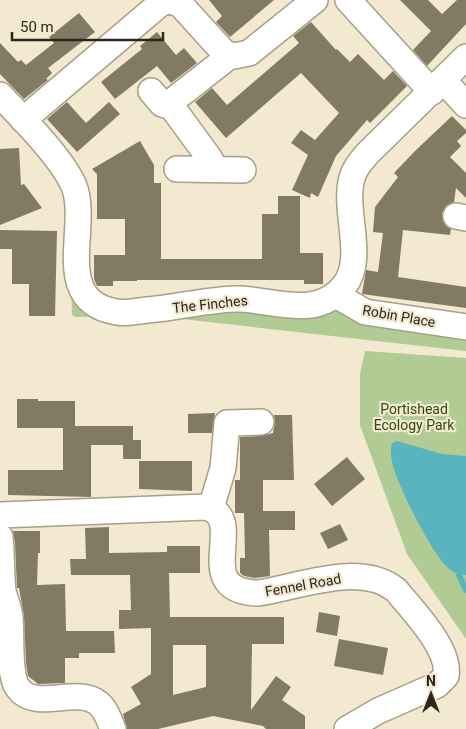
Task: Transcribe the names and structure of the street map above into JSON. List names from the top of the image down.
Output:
{
  "streets": {
    "street": ["The Finches", "Robin Place", "Fennel Road"]
  },
  "crossings": [
    ["The Finches", "Robin Place"]
  ],
  "parks": ["Portishead Ecology Park"],
  "scale_bar": "50 m",
  "north": "top"
}
